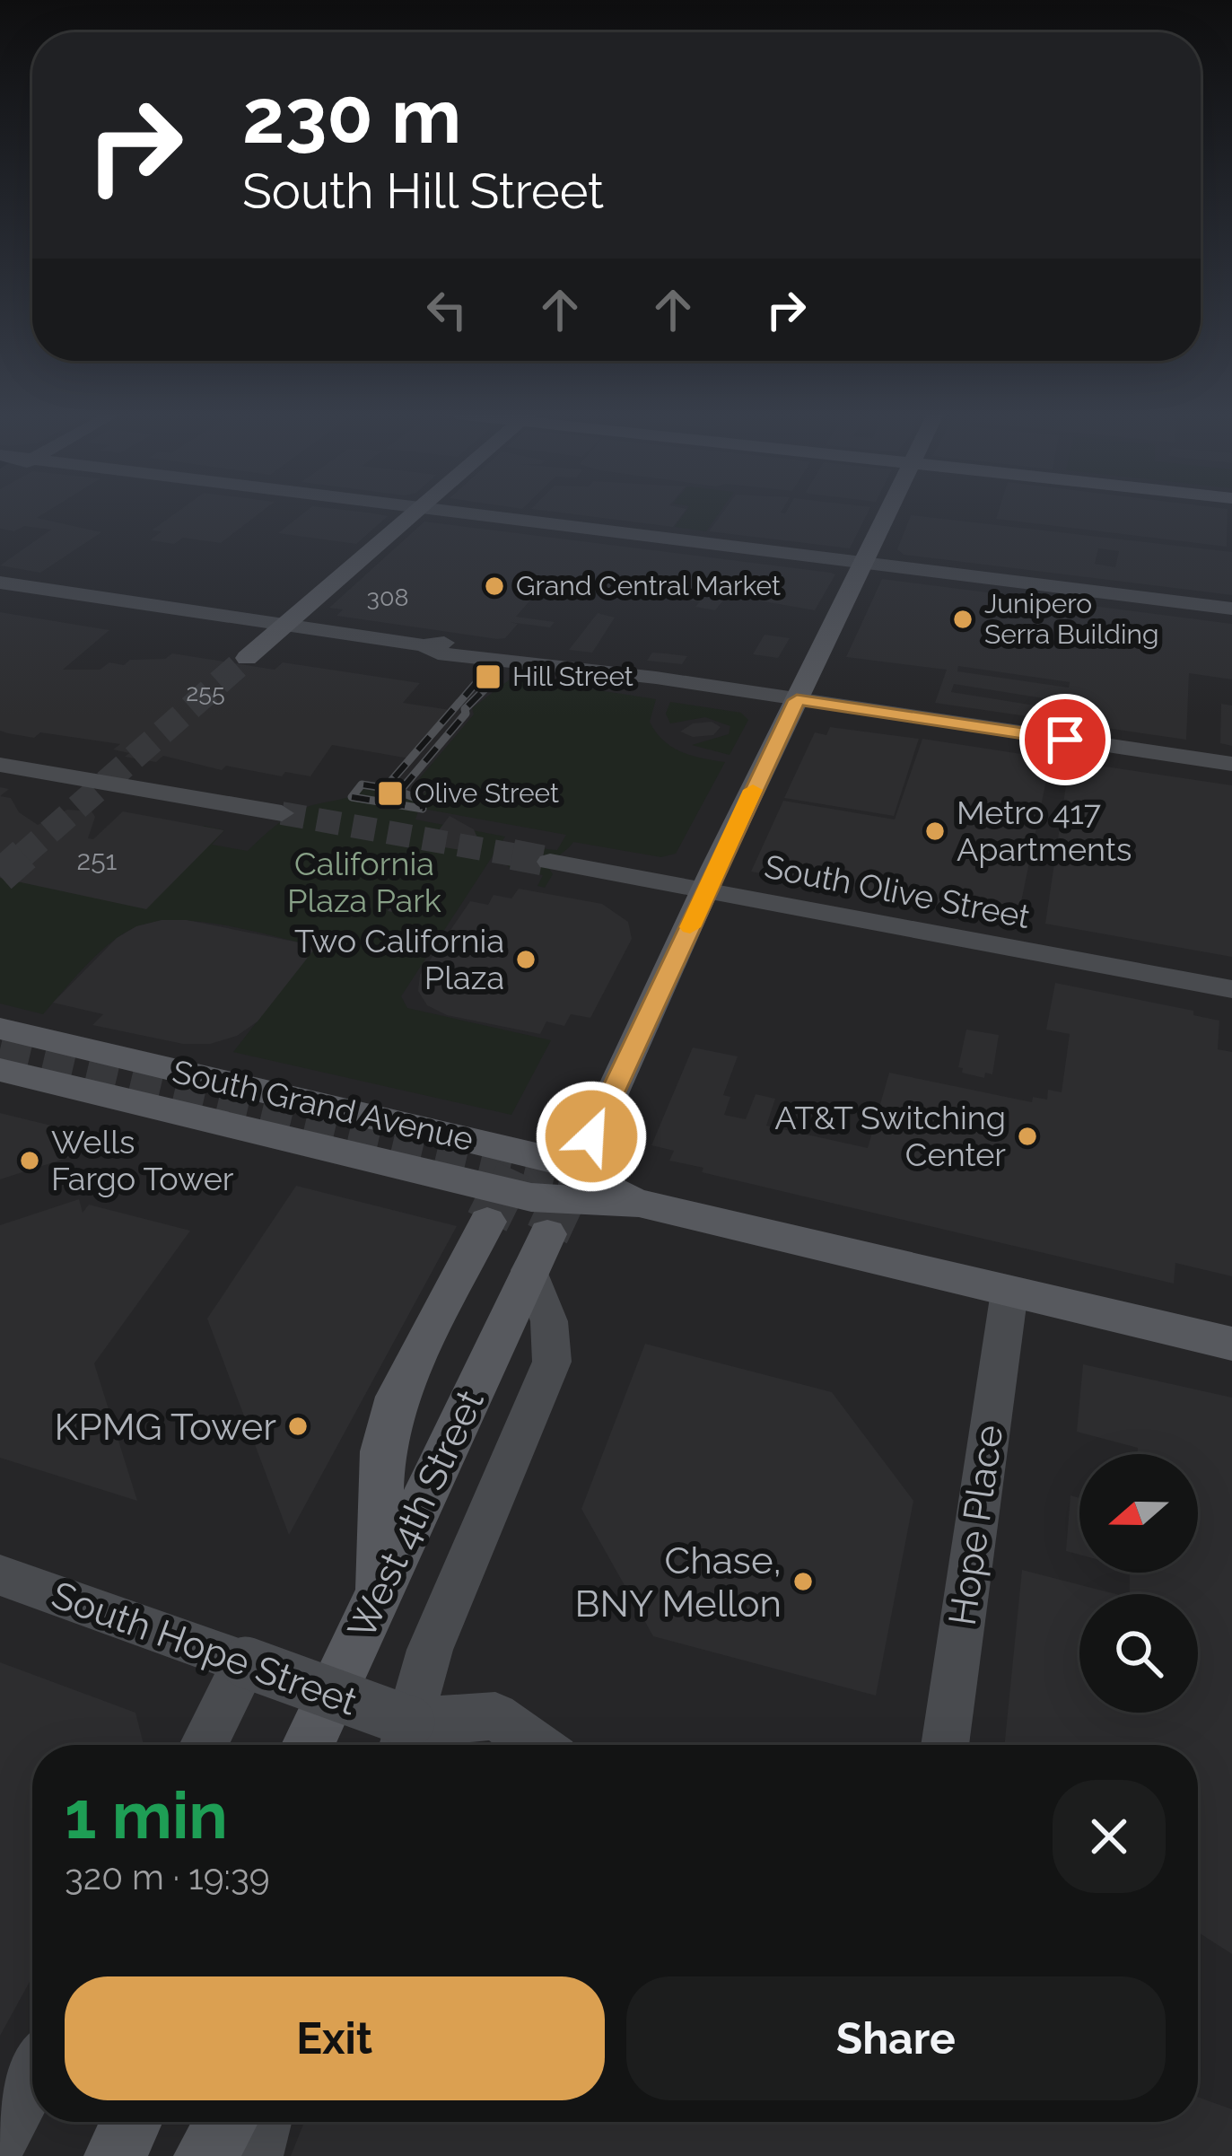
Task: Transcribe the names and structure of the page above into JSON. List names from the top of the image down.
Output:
{
  "streets": {
    "main road": [
      "South Olive Street",
      "South Grand Avenue",
      "West 4th Street",
      "Hope Place",
      "South Hope Street"
    ]
  },
  "crossings": [
    ["South Grand Avenue", "Hope Place"],
    ["West 4th Street", "South Hope Street"]
  ],
  "parks": ["California Plaza Park"],
  "places": {
    "other": [
      "Grand Central Market",
      "Junipero Serra Building",
      "Metro 417 Apartments",
      "Two California Plaza",
      "AT&T Switching Center",
      "Wells Fargo Tower",
      "KPMG Tower",
      "Chase, BNY Mellon"
    ],
    "transit": ["Hill Street", "Olive Street"]
  },
  "house_numbers": ["308", "255", "251"],
  "north": "left",
  "page": {
    "turn": ["230 m", "South Hill Street"],
    "heading": ["1 min", "320 m · 19:39"],
    "buttons": ["Exit", "Share"]
  }
}
